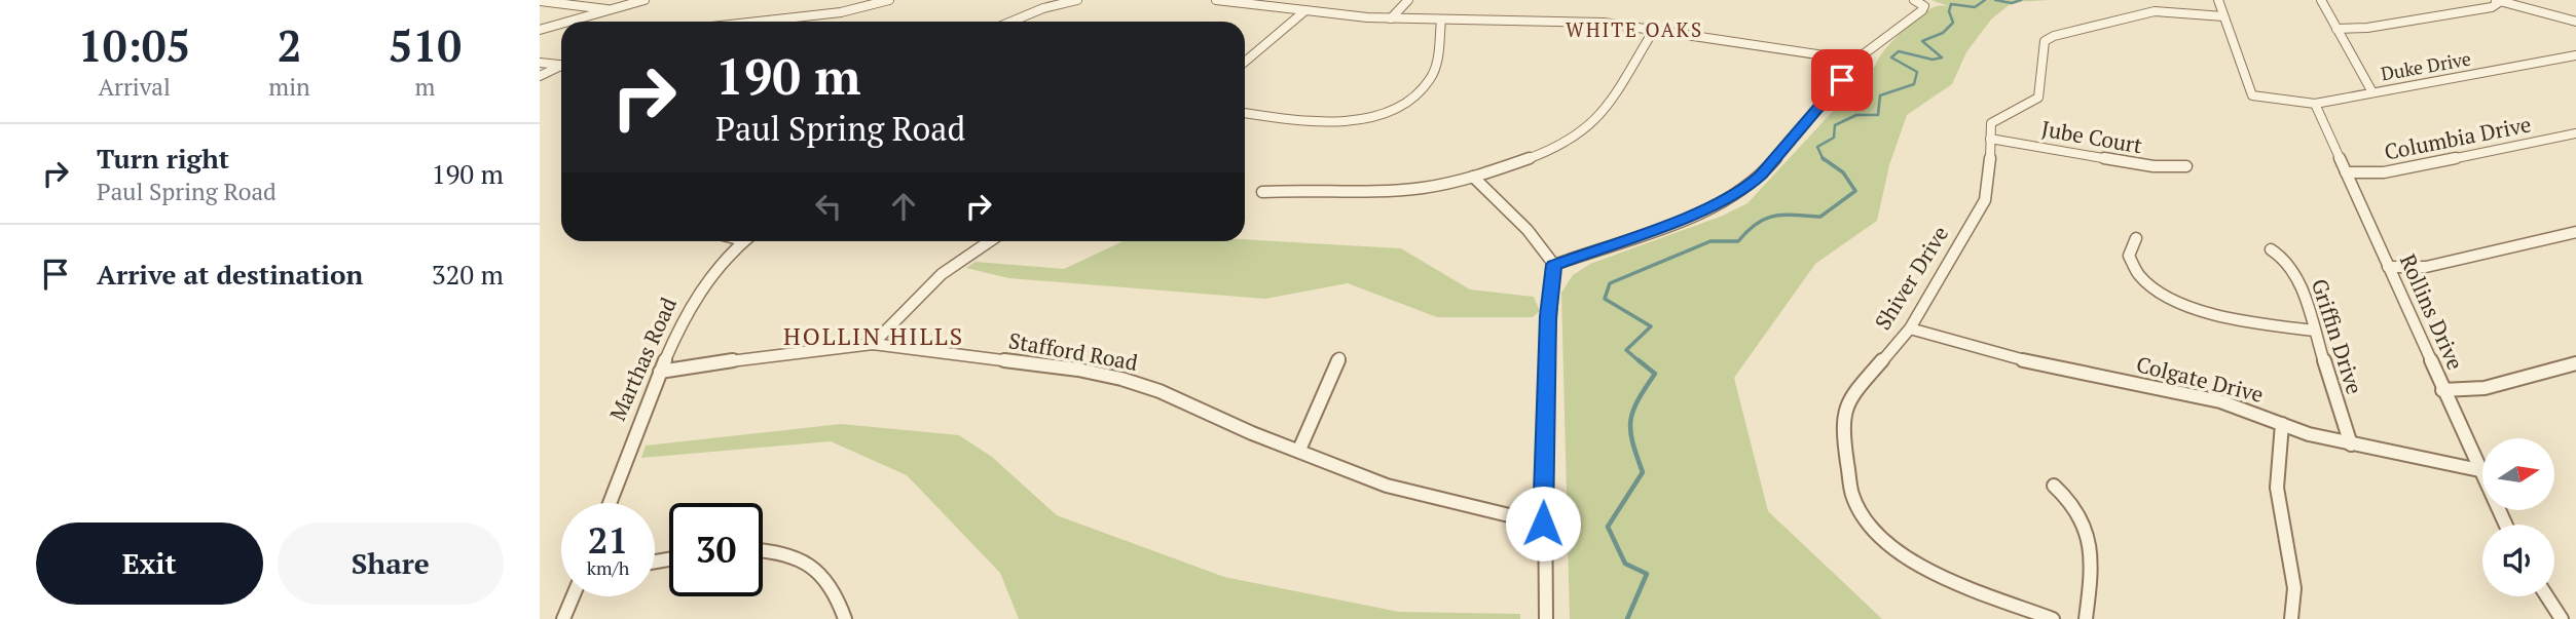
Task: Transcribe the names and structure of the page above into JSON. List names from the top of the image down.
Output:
{
  "streets": {
    "street": [
      "Duke Drive",
      "Jube Court",
      "Columbia Drive",
      "Shiver Drive",
      "Rollins Drive",
      "Griffin Drive",
      "Stafford Road",
      "Marthas Road",
      "Colgate Drive"
    ]
  },
  "crossings": [
    ["Duke Drive", "Rollins Drive"],
    ["Jube Court", "Shiver Drive"],
    ["Columbia Drive", "Rollins Drive"],
    ["Shiver Drive", "Colgate Drive"],
    ["Rollins Drive", "Colgate Drive"],
    ["Griffin Drive", "Colgate Drive"],
    ["Stafford Road", "Marthas Road"]
  ],
  "districts": ["WHITE OAKS", "HOLLIN HILLS"],
  "north": "right",
  "page": {
    "eta": [
      "10:05",
      "Arrival",
      "2",
      "min",
      "510",
      "m"
    ],
    "turn": ["190 m", "Paul Spring Road"],
    "list": [
      {
        "name": "Turn right",
        "note": "Paul Spring Road",
        "value": "190 m"
      },
      {
        "name": "Arrive at destination",
        "value": "320 m"
      }
    ],
    "speed": "21 km/h",
    "limit": "30",
    "buttons": ["Exit", "Share"]
  }
}
